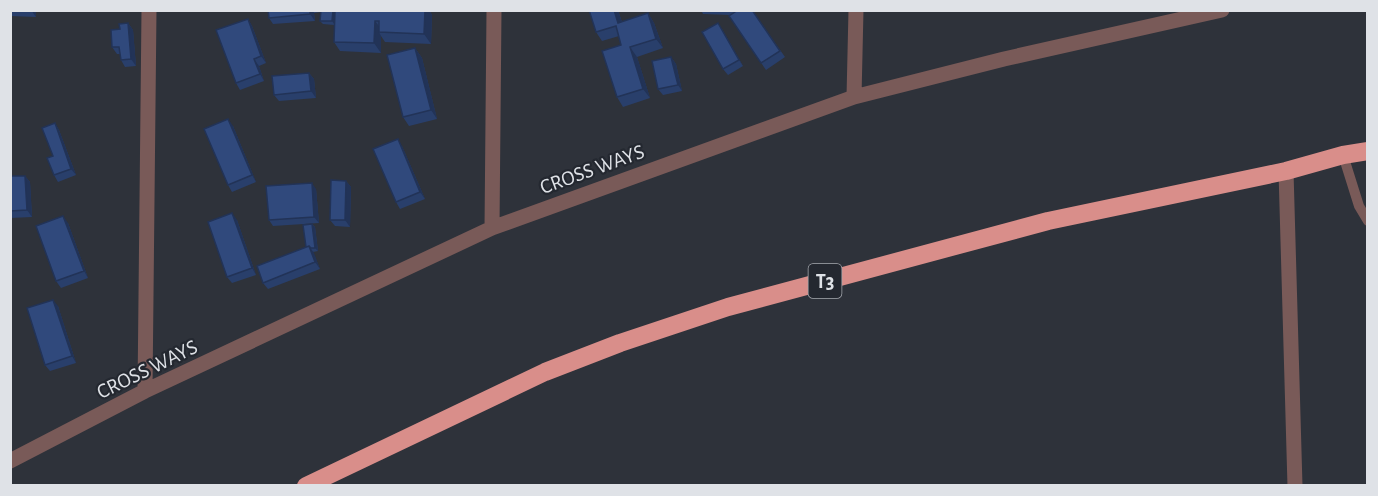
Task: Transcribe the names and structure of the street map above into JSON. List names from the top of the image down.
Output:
{
  "streets": {
    "highway": ["T3"],
    "street": ["CROSS WAYS"]
  }
}
